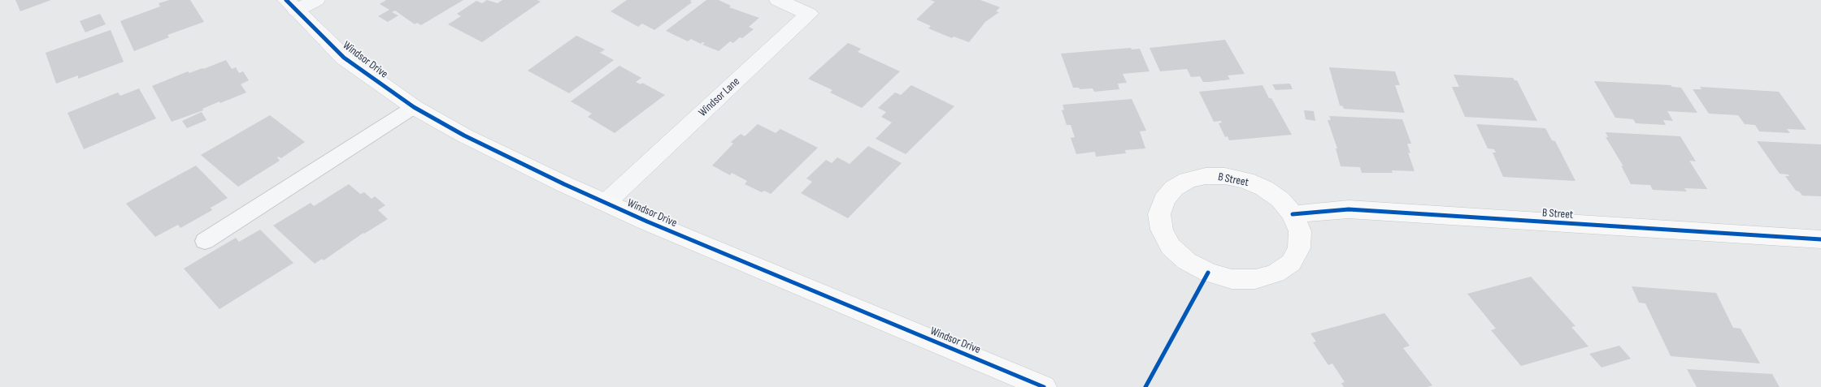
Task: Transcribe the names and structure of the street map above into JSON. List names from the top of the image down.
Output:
{
  "streets": {
    "street": ["Windsor Drive", "Windsor Lane", "B Street"]
  },
  "crossings": [
    ["Windsor Drive", "Windsor Lane"]
  ]
}
